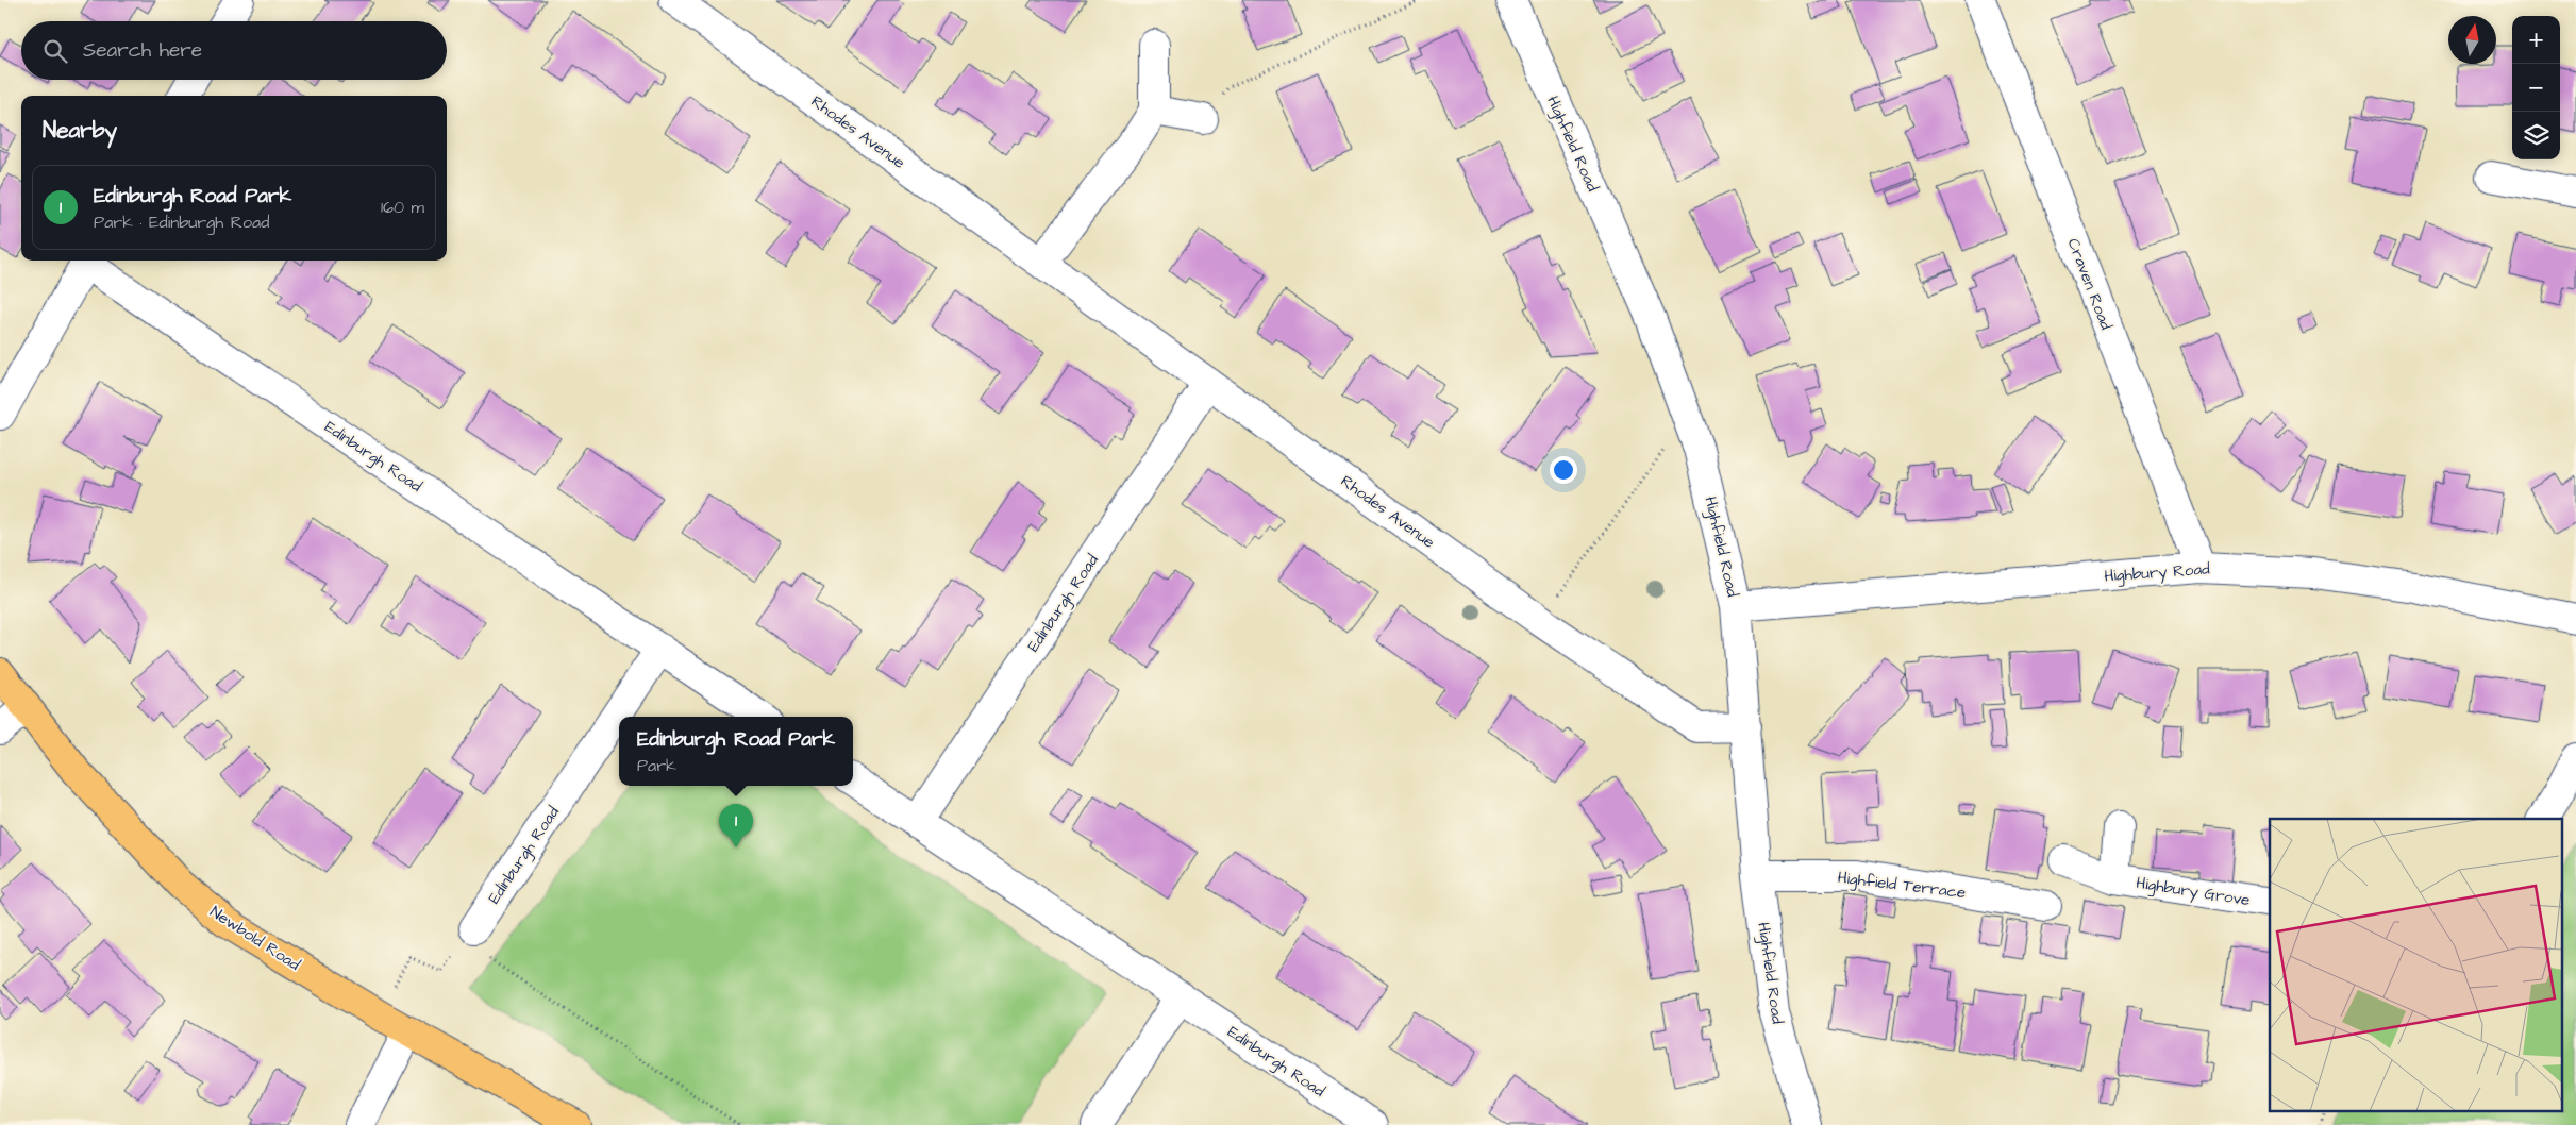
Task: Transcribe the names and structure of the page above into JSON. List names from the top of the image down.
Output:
{
  "streets": {
    "main road": ["Newbold Road"],
    "street": [
      "Rhodes Avenue",
      "Highfield Road",
      "Craven Road",
      "Edinburgh Road",
      "Highbury Road",
      "Highfield Terrace",
      "Highbury Grove"
    ]
  },
  "crossings": [
    ["Rhodes Avenue", "Highfield Road"],
    ["Rhodes Avenue", "Edinburgh Road"],
    ["Highfield Road", "Highbury Road"],
    ["Highfield Road", "Highfield Terrace"],
    ["Craven Road", "Highbury Road"]
  ],
  "north": "top",
  "page": {
    "map_buttons": ["+", "−"],
    "search": "Search here",
    "heading": "Nearby",
    "list": [
      {
        "mark": "1",
        "name": "Edinburgh Road Park",
        "note": "Park · Edinburgh Road",
        "value": "160 m"
      }
    ],
    "popup": ["Edinburgh Road Park", "Park"],
    "pins": "1"
  }
}
